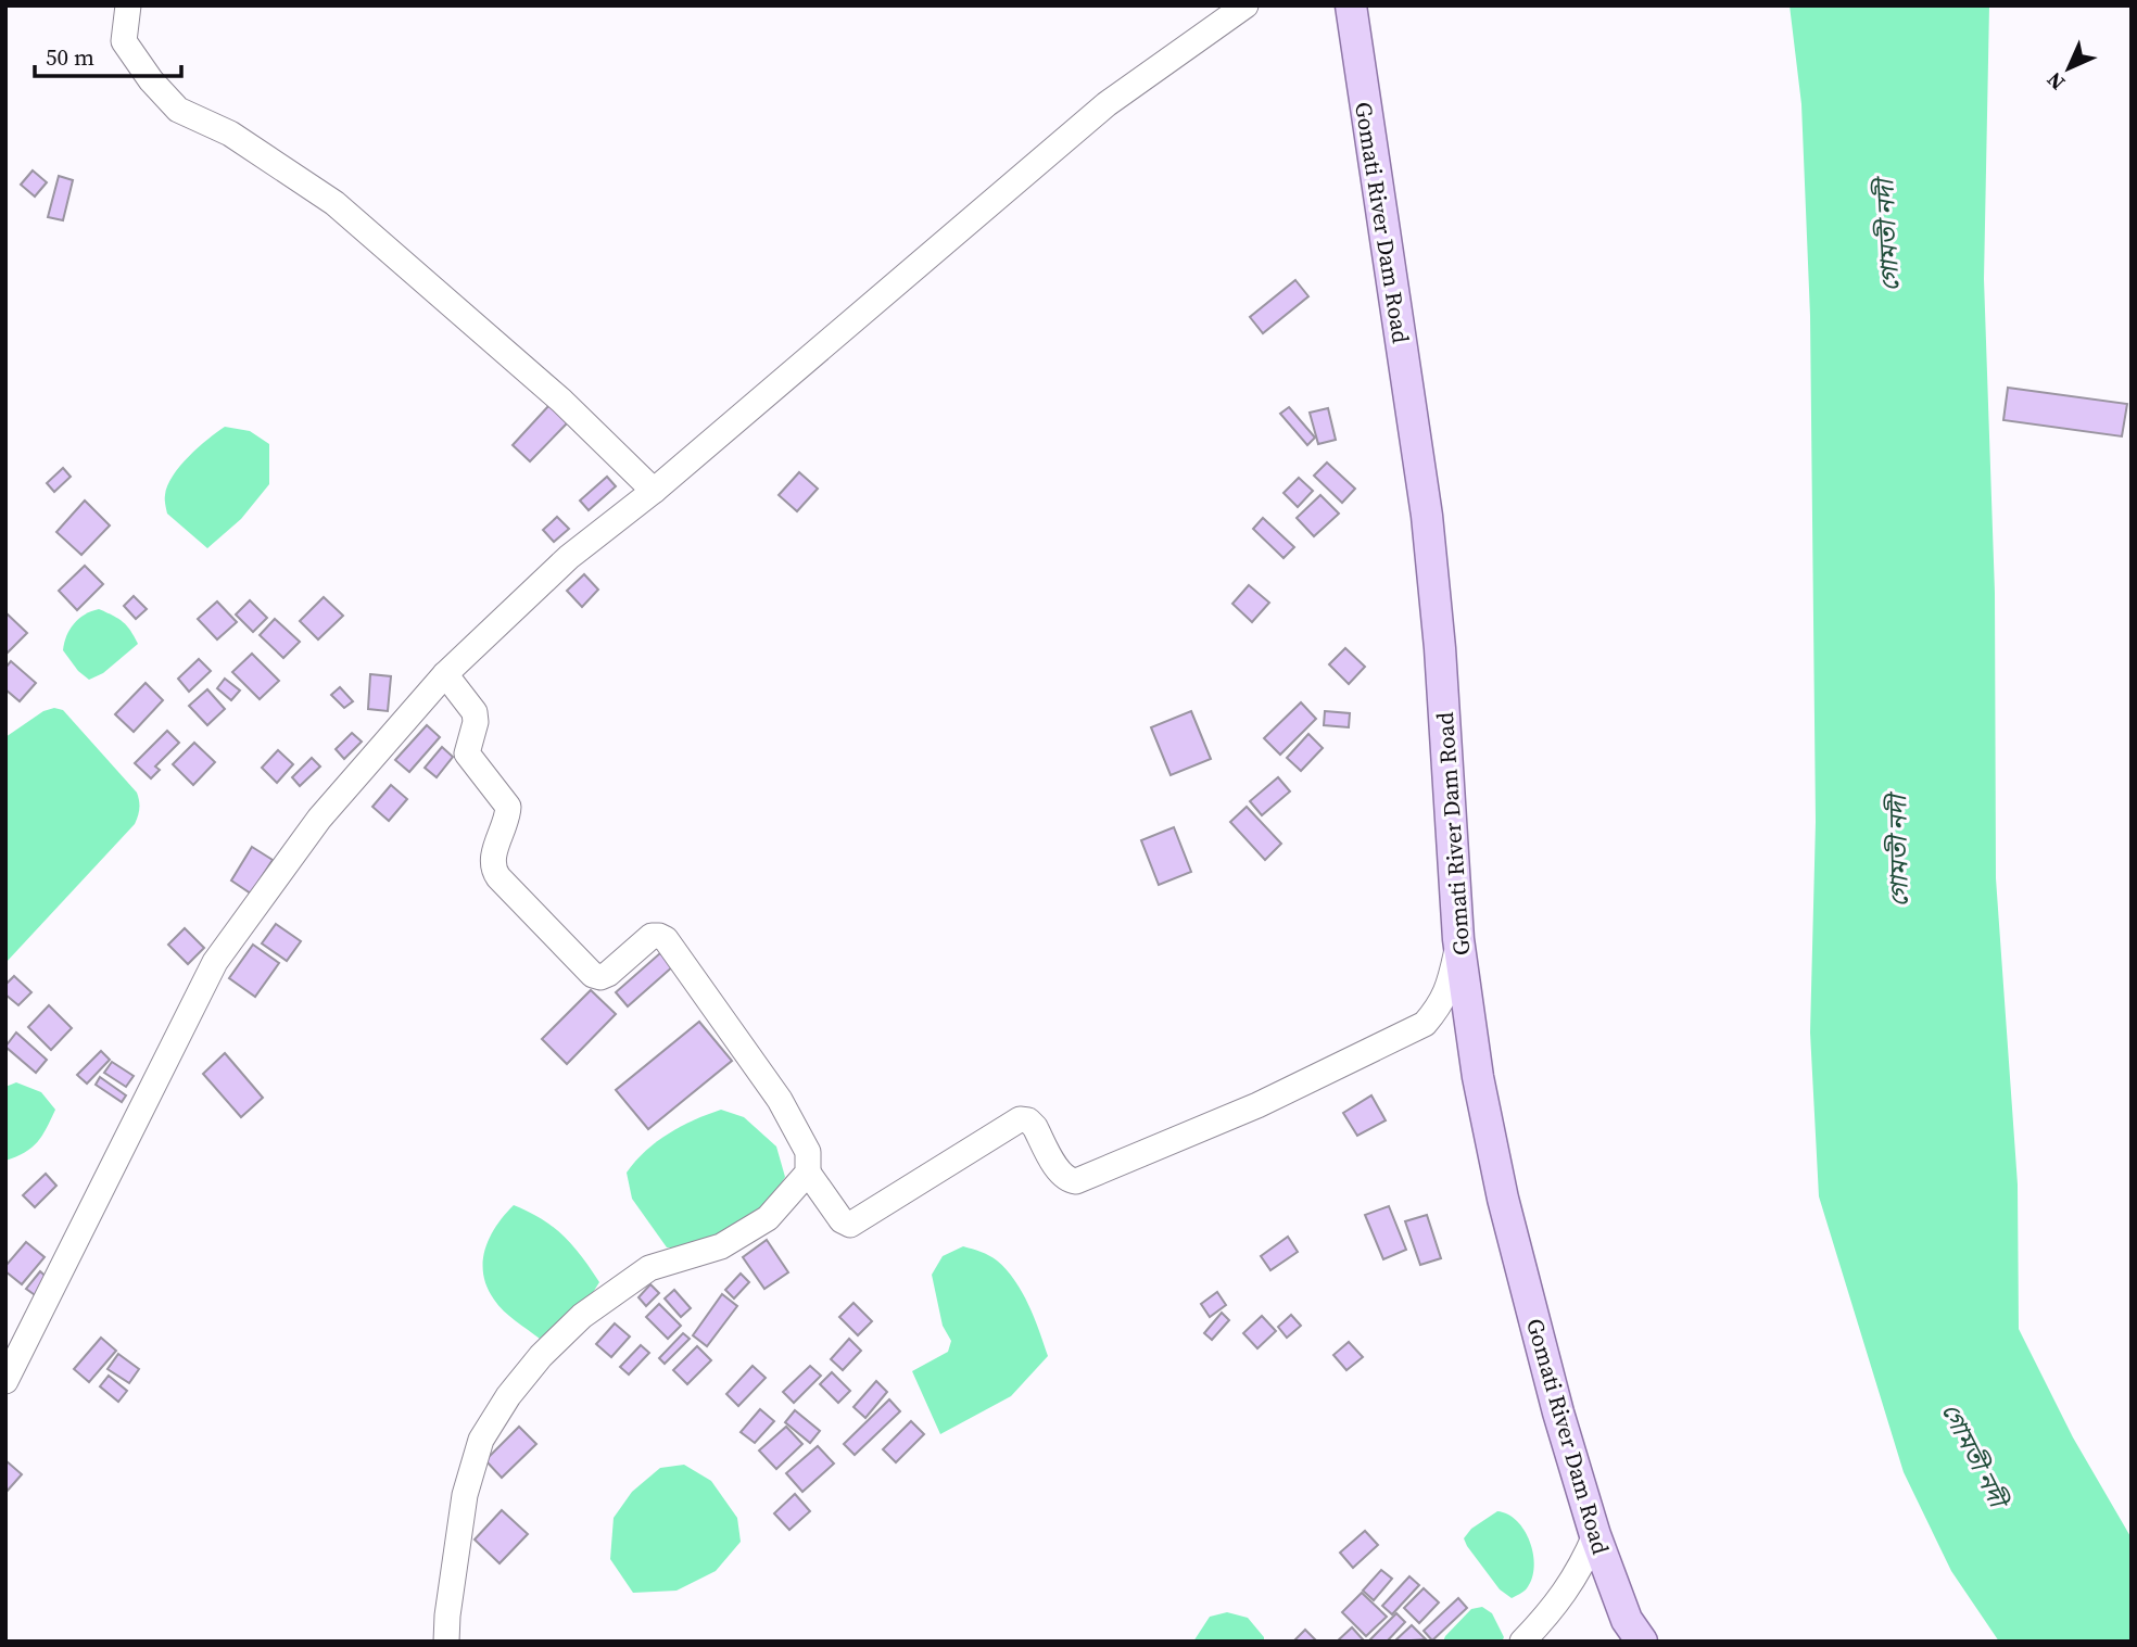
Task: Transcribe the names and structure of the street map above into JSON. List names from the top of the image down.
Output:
{
  "streets": {
    "main road": ["Gomati River Dam Road"]
  },
  "water": ["গোমতী নদী"],
  "scale_bar": "50 m",
  "north": "bottom left"
}
